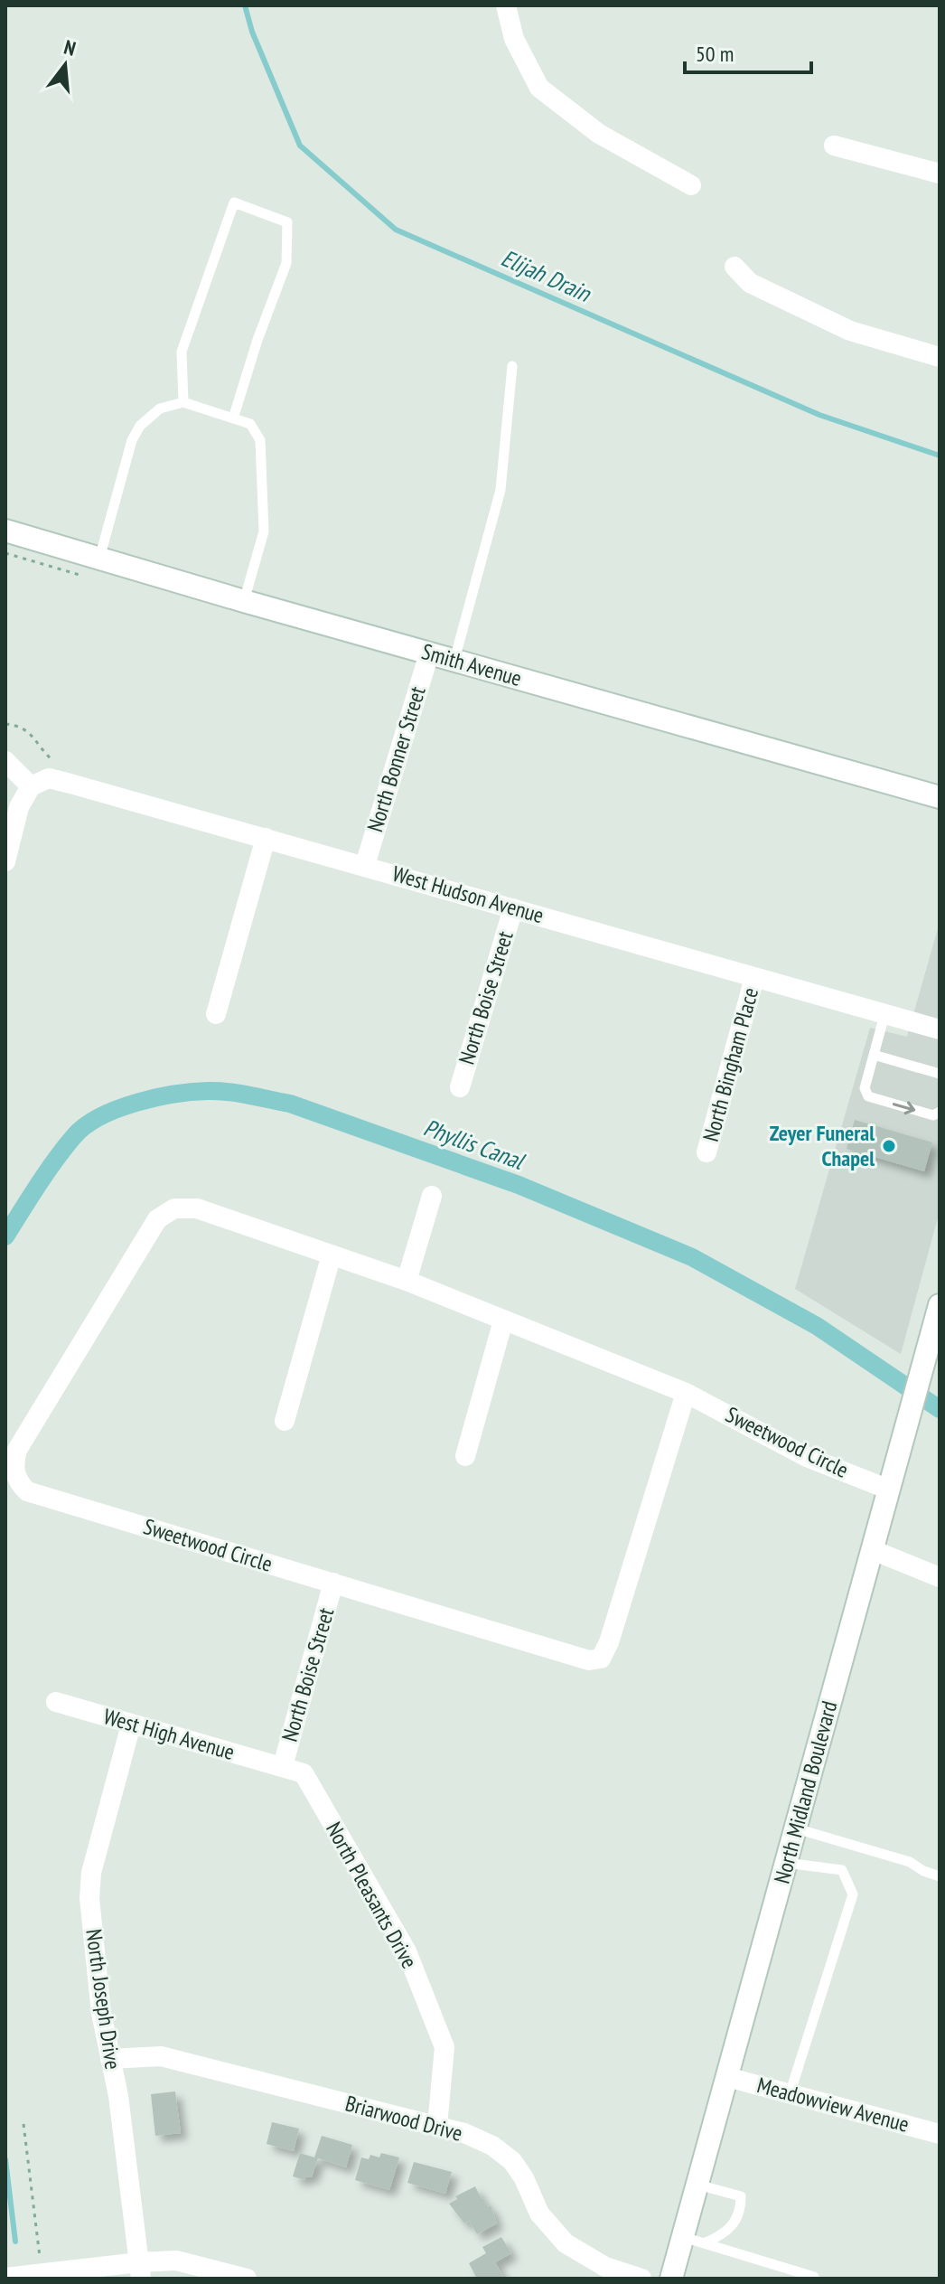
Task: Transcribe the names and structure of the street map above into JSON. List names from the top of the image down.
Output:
{
  "streets": {
    "main road": ["Smith Avenue", "North Midland Boulevard"],
    "street": [
      "North Bonner Street",
      "West Hudson Avenue",
      "North Boise Street",
      "North Bingham Place",
      "Sweetwood Circle",
      "West High Avenue",
      "North Pleasants Drive",
      "North Joseph Drive",
      "Meadowview Avenue",
      "Briarwood Drive"
    ]
  },
  "crossings": [
    ["Smith Avenue", "North Bonner Street"],
    ["North Bonner Street", "West Hudson Avenue"],
    ["West Hudson Avenue", "North Boise Street"],
    ["West Hudson Avenue", "North Bingham Place"],
    ["North Boise Street", "Sweetwood Circle"],
    ["North Boise Street", "West High Avenue"],
    ["North Boise Street", "North Pleasants Drive"],
    ["Sweetwood Circle", "North Midland Boulevard"],
    ["West High Avenue", "North Pleasants Drive"],
    ["West High Avenue", "North Joseph Drive"],
    ["North Midland Boulevard", "Meadowview Avenue"],
    ["North Pleasants Drive", "Briarwood Drive"],
    ["North Joseph Drive", "Briarwood Drive"]
  ],
  "water": ["Elijah Drain", "Phyllis Canal"],
  "places": ["Zeyer Funeral Chapel"],
  "scale_bar": "50 m",
  "north": "top"
}
